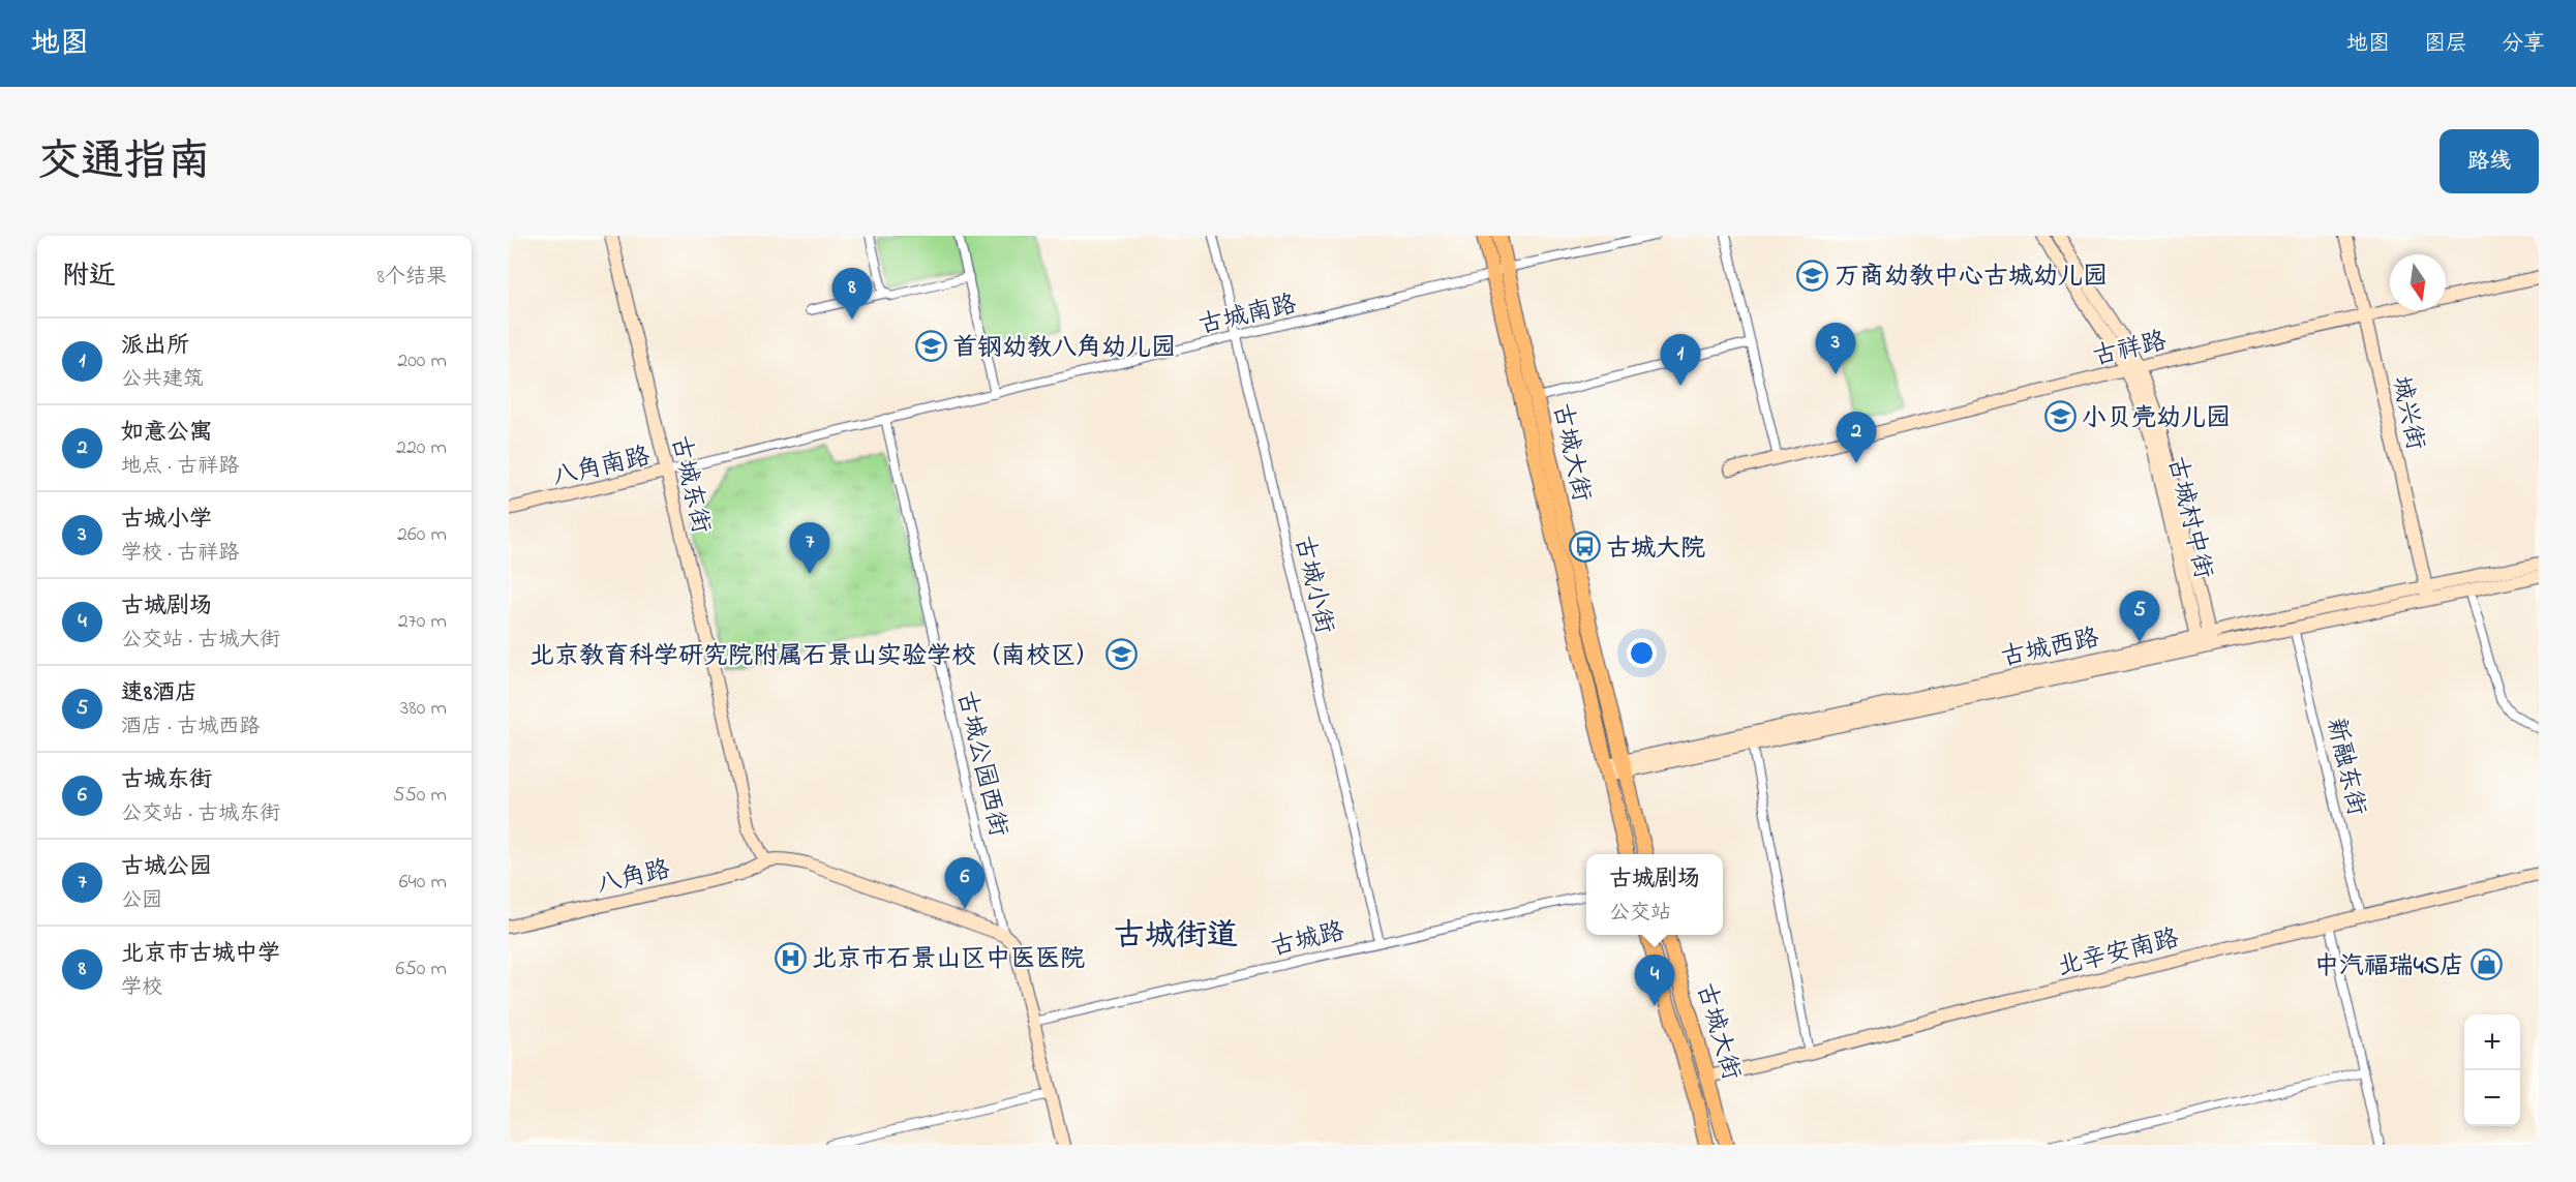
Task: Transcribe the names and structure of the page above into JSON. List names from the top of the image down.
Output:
{
  "streets": {
    "main road": ["古城大街"],
    "street": [
      "古城南路",
      "古祥路",
      "城兴街",
      "八角南路",
      "古城东街",
      "古城村中街",
      "古城小街",
      "古城西路",
      "古城公园西街",
      "新融东街",
      "八角路",
      "古城路",
      "北辛安南路"
    ]
  },
  "crossings": [
    ["古城南路", "古城大街"],
    ["古城南路", "八角南路"],
    ["古城南路", "古城东街"],
    ["古城南路", "古城小街"],
    ["古城南路", "古城公园西街"],
    ["古祥路", "城兴街"],
    ["古祥路", "古城村中街"],
    ["城兴街", "古城西路"],
    ["古城大街", "古城西路"],
    ["古城大街", "北辛安南路"],
    ["八角南路", "古城东街"],
    ["古城东街", "八角路"],
    ["古城村中街", "古城西路"],
    ["古城小街", "古城路"],
    ["古城西路", "新融东街"],
    ["新融东街", "北辛安南路"]
  ],
  "districts": ["古城街道"],
  "places": {
    "school or university": [
      "万商幼教中心古城幼儿园",
      "首钢幼教八角幼儿园",
      "小贝壳幼儿园",
      "北京教育科学研究院附属石景山实验学校（南校区）"
    ],
    "bus stop": ["古城大院"],
    "hospital": ["北京市石景山区中医医院"],
    "shop": ["中汽福瑞4S店"]
  },
  "north": "bottom",
  "page": {
    "header": "地图",
    "nav": ["地图", "图层", "分享"],
    "title": "交通指南",
    "buttons": "路线",
    "heading": ["附近", "8个结果"],
    "pins": [
      "8",
      "3",
      "1",
      "2",
      "7",
      "5",
      "6",
      "4"
    ],
    "list": [
      {
        "mark": "1",
        "name": "派出所",
        "note": "公共建筑",
        "value": "200 m"
      },
      {
        "mark": "2",
        "name": "如意公寓",
        "note": "地点 · 古祥路",
        "value": "220 m"
      },
      {
        "mark": "3",
        "name": "古城小学",
        "note": "学校 · 古祥路",
        "value": "260 m"
      },
      {
        "mark": "4",
        "name": "古城剧场",
        "note": "公交站 · 古城大街",
        "value": "270 m"
      },
      {
        "mark": "5",
        "name": "速8酒店",
        "note": "酒店 · 古城西路",
        "value": "380 m"
      },
      {
        "mark": "6",
        "name": "古城东街",
        "note": "公交站 · 古城东街",
        "value": "550 m"
      },
      {
        "mark": "7",
        "name": "古城公园",
        "note": "公园",
        "value": "640 m"
      },
      {
        "mark": "8",
        "name": "北京市古城中学",
        "note": "学校",
        "value": "650 m"
      }
    ],
    "popup": ["古城剧场", "公交站"],
    "map_buttons": ["+", "−"]
  }
}
